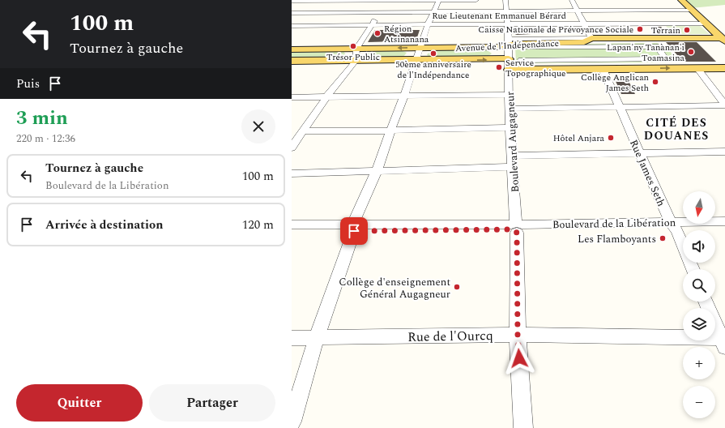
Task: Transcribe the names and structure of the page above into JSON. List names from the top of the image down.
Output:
{
  "streets": {
    "main road": ["Avenue de l'Indépendance"],
    "street": [
      "Rue Lieutenant Emmanuel Bérard",
      "Boulevard Augagneur",
      "Rue James Seth",
      "Boulevard de la Libération",
      "Rue de l'Ourcq"
    ]
  },
  "crossings": [
    ["Rue Lieutenant Emmanuel Bérard", "Boulevard Augagneur"],
    ["Avenue de l'Indépendance", "Boulevard Augagneur"],
    ["Avenue de l'Indépendance", "Rue James Seth"],
    ["Boulevard Augagneur", "Boulevard de la Libération"],
    ["Boulevard Augagneur", "Rue de l'Ourcq"],
    ["Rue James Seth", "Boulevard de la Libération"]
  ],
  "districts": ["CITÉ DES DOUANES"],
  "places": [
    "Caisse Nationale de Prévoyance Sociale",
    "Terrain",
    "Région Atsinanana",
    "Trésor Public",
    "Lapan'ny Tanànan'i Toamasina",
    "50ème anniversaire de l'Indépendance",
    "Service Topographique",
    "Collège Anglican James Seth",
    "Hôtel Anjara",
    "Les Flamboyants",
    "Collège d'enseignement Général Augagneur"
  ],
  "north": "bottom",
  "page": {
    "turn": ["100 m", "Tournez à gauche"],
    "then": "Puis",
    "heading": ["3 min", "220 m · 12:36"],
    "list": [
      {
        "name": "Tournez à gauche",
        "note": "Boulevard de la Libération",
        "value": "100 m"
      },
      {
        "name": "Arrivée à destination",
        "value": "120 m"
      }
    ],
    "map_buttons": ["+", "−"],
    "buttons": ["Quitter", "Partager"]
  }
}
